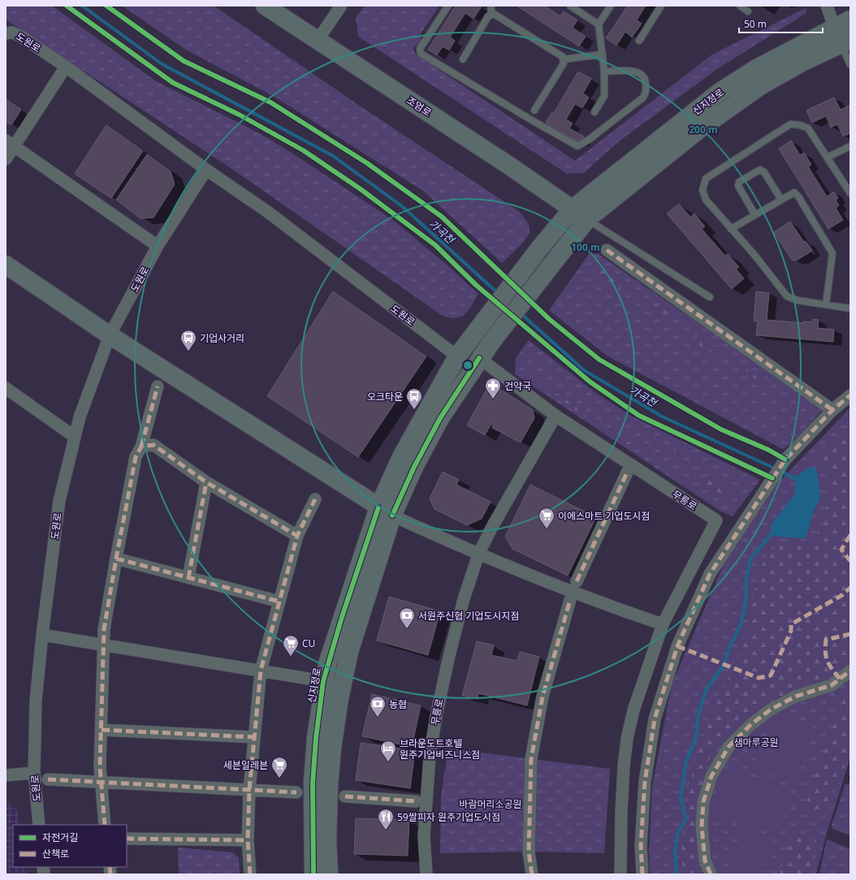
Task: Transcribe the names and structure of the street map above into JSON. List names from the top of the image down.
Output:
{
  "streets": {
    "street": [
      "도원로",
      "신지정로",
      "조엄로",
      "무릉로"
    ]
  },
  "crossings": [
    ["도원로", "신지정로"],
    ["신지정로", "조엄로"],
    ["신지정로", "무릉로"]
  ],
  "water": ["가곡천"],
  "parks": ["샘마루공원", "바람머리소공원"],
  "places": {
    "bus stop": ["기업사거리", "오크타운"],
    "pharmacy": ["건약국"],
    "supermarket": ["이에스마트 기업도시점", "CU", "세븐일레븐"],
    "bank": ["서원주신협 기업도시지점", "농협"],
    "hotel": ["브라운도트호텔 원주기업비즈니스점"],
    "restaurant": ["59쌀피자 원주기업도시점"]
  },
  "legend": ["자전거길", "산책로"],
  "scale_bar": "50 m",
  "rings": ["200 m", "100 m"]
}
